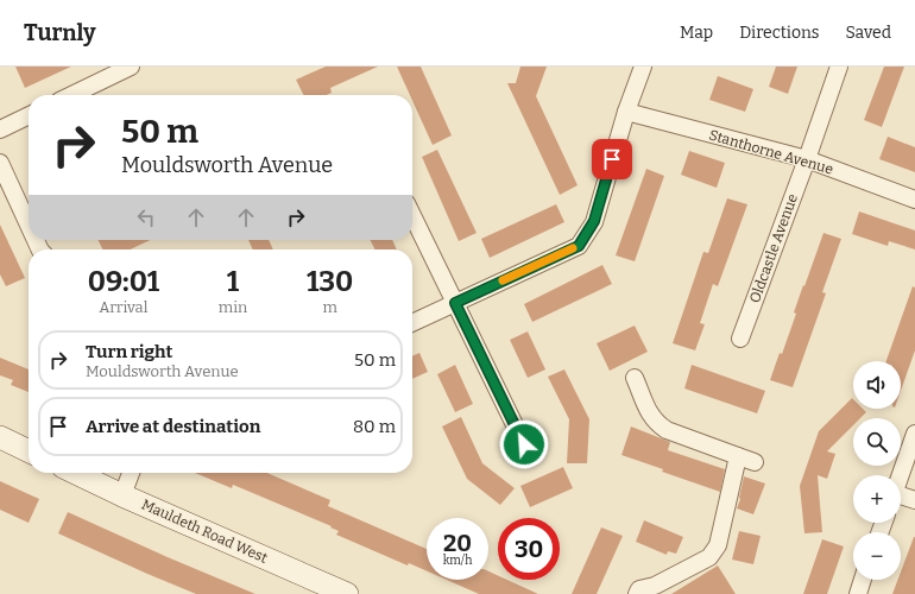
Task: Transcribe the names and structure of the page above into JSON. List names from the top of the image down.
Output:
{
  "streets": {
    "street": ["Stanthorne Avenue", "Oldcastle Avenue", "Mauldeth Road West"]
  },
  "crossings": [
    ["Stanthorne Avenue", "Oldcastle Avenue"]
  ],
  "page": {
    "header": "Turnly",
    "nav": ["Map", "Directions", "Saved"],
    "turn": ["50 m", "Mouldsworth Avenue"],
    "eta": [
      "09:01",
      "Arrival",
      "1",
      "min",
      "130",
      "m"
    ],
    "list": [
      {
        "name": "Turn right",
        "note": "Mouldsworth Avenue",
        "value": "50 m"
      },
      {
        "name": "Arrive at destination",
        "value": "80 m"
      }
    ],
    "map_buttons": ["+", "−"],
    "speed": "20 km/h",
    "limit": "30"
  }
}
